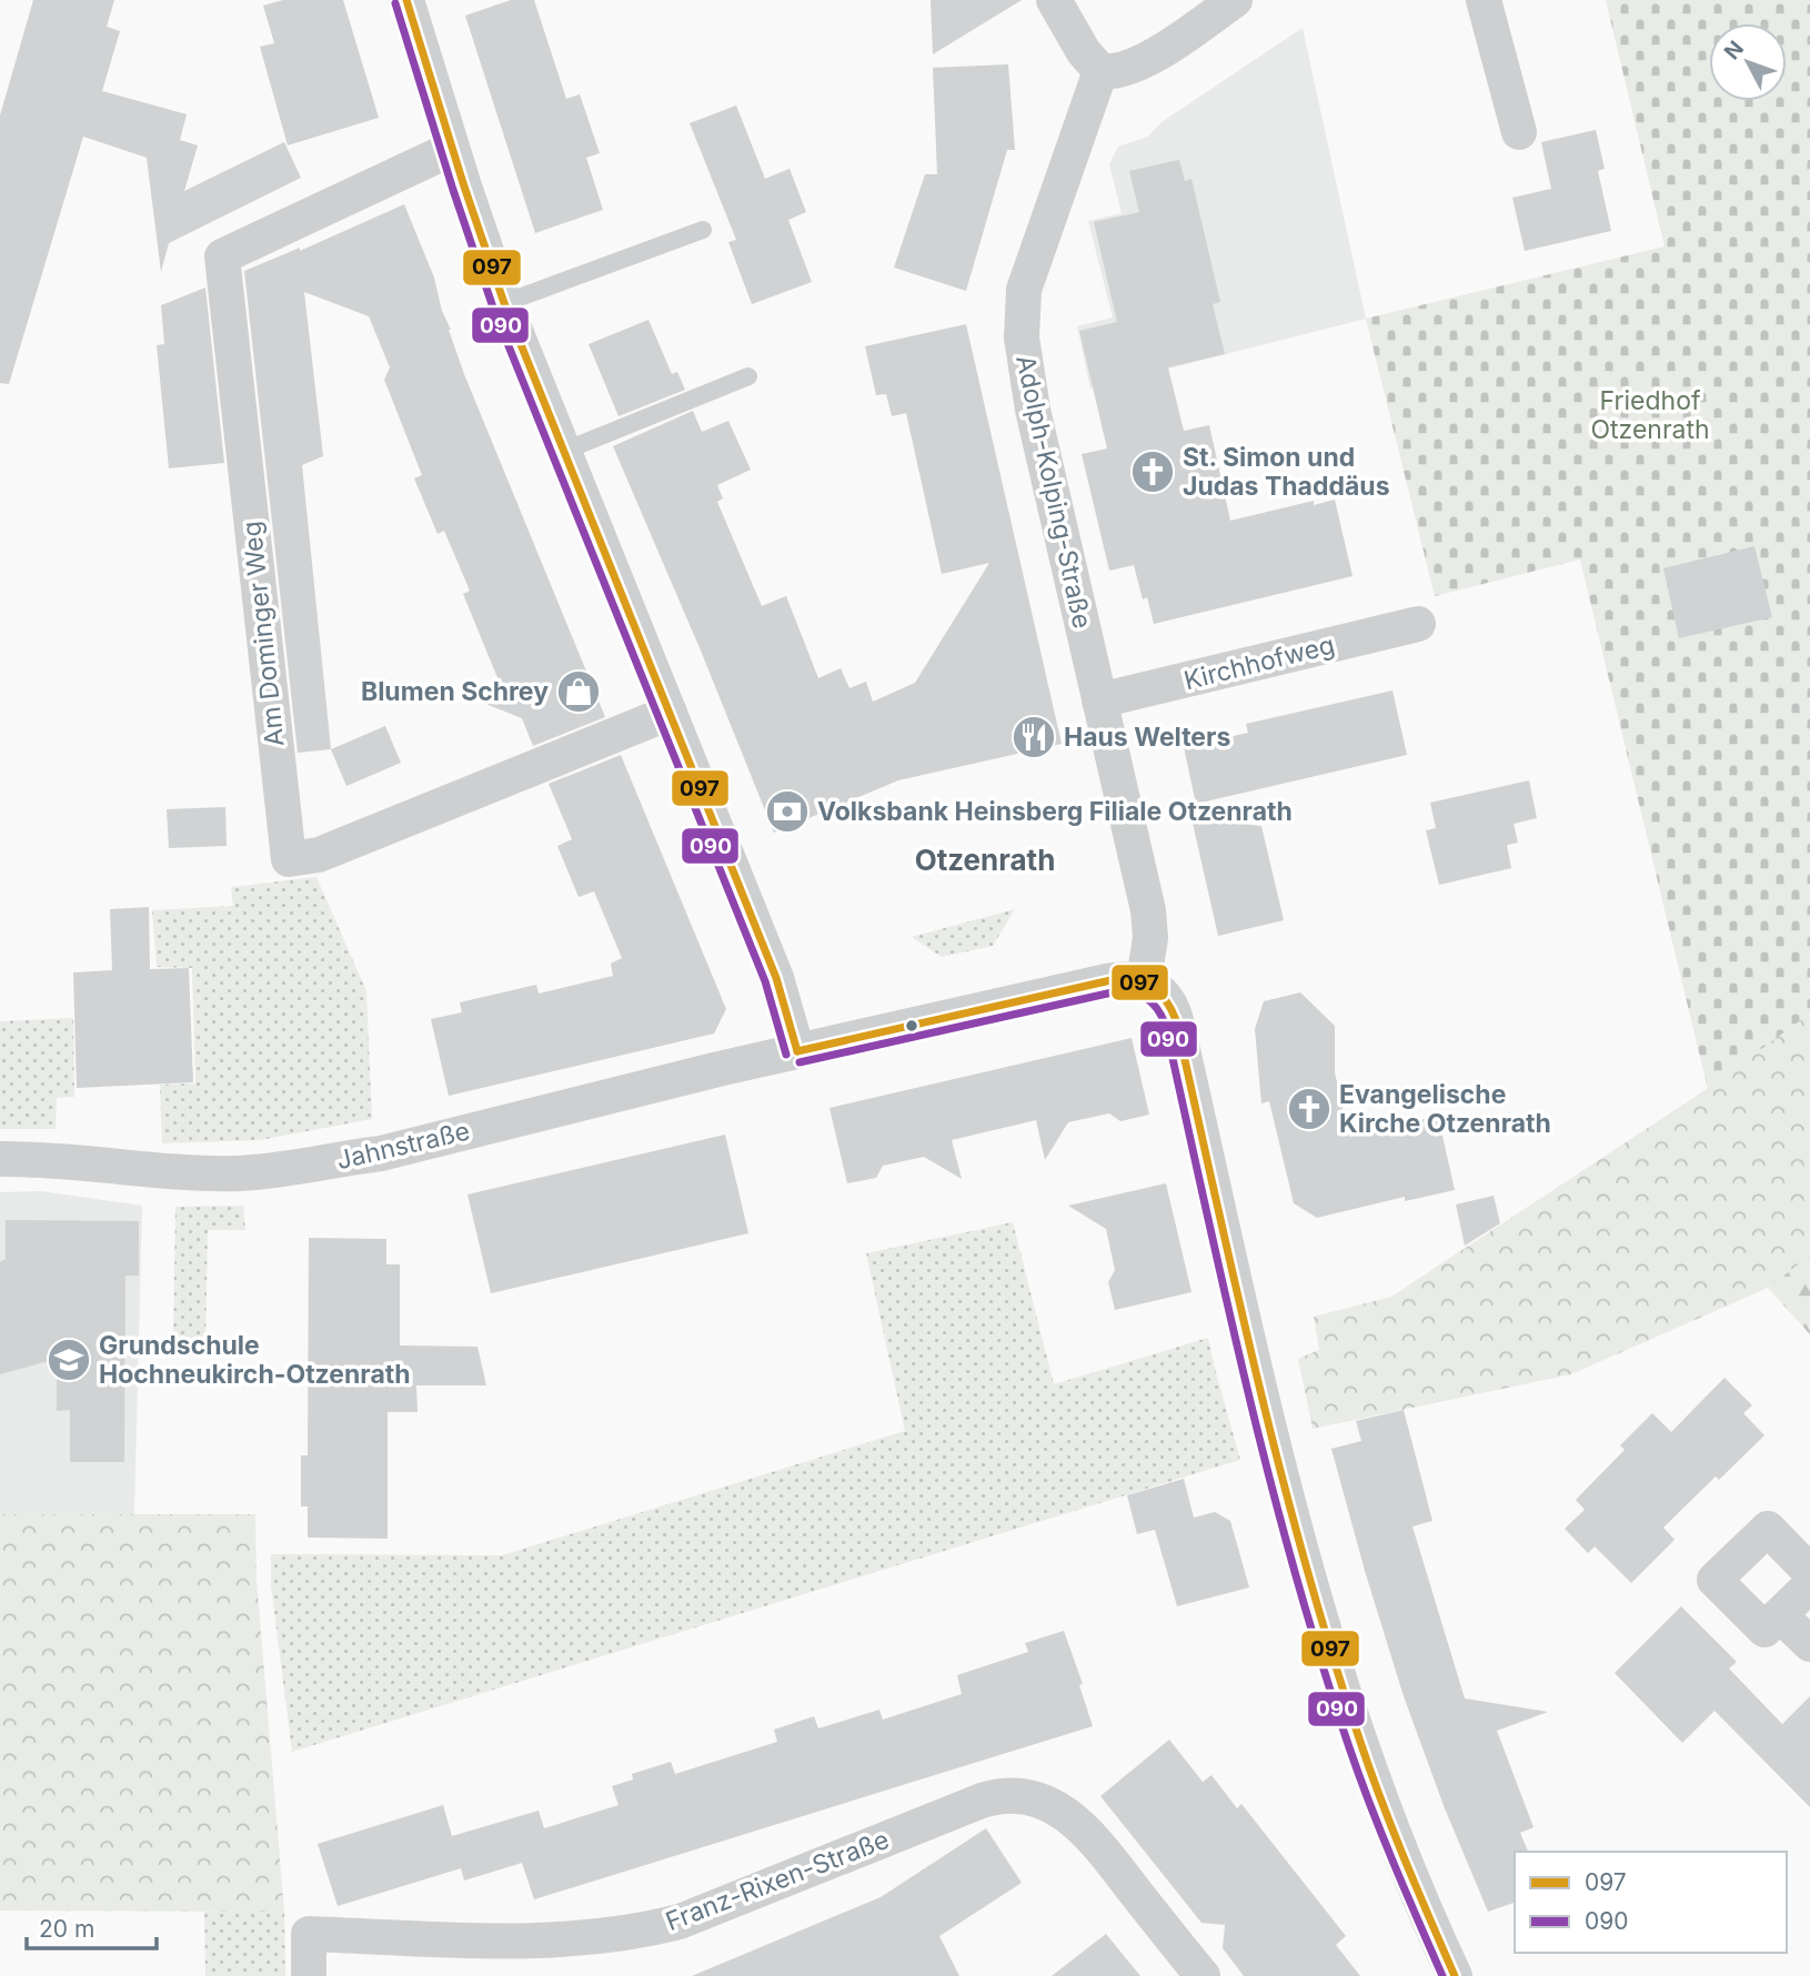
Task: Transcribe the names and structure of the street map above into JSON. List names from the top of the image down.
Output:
{
  "streets": {
    "street": [
      "Adolph-Kolping-Straße",
      "Am Dominger Weg",
      "Kirchhofweg",
      "Jahnstraße",
      "Franz-Rixen-Straße"
    ]
  },
  "crossings": [
    ["Adolph-Kolping-Straße", "Kirchhofweg"],
    ["Adolph-Kolping-Straße", "Jahnstraße"]
  ],
  "districts": ["Otzenrath"],
  "parks": ["Friedhof Otzenrath"],
  "places": {
    "church": ["St. Simon und Judas Thaddäus", "Evangelische Kirche Otzenrath"],
    "shop": ["Blumen Schrey"],
    "restaurant": ["Haus Welters"],
    "bank": ["Volksbank Heinsberg Filiale Otzenrath"],
    "school or university": ["Grundschule Hochneukirch-Otzenrath"]
  },
  "lines": ["transit line 097", "transit line 090"],
  "legend": ["097", "090"],
  "scale_bar": "20 m",
  "north": "top left"
}
